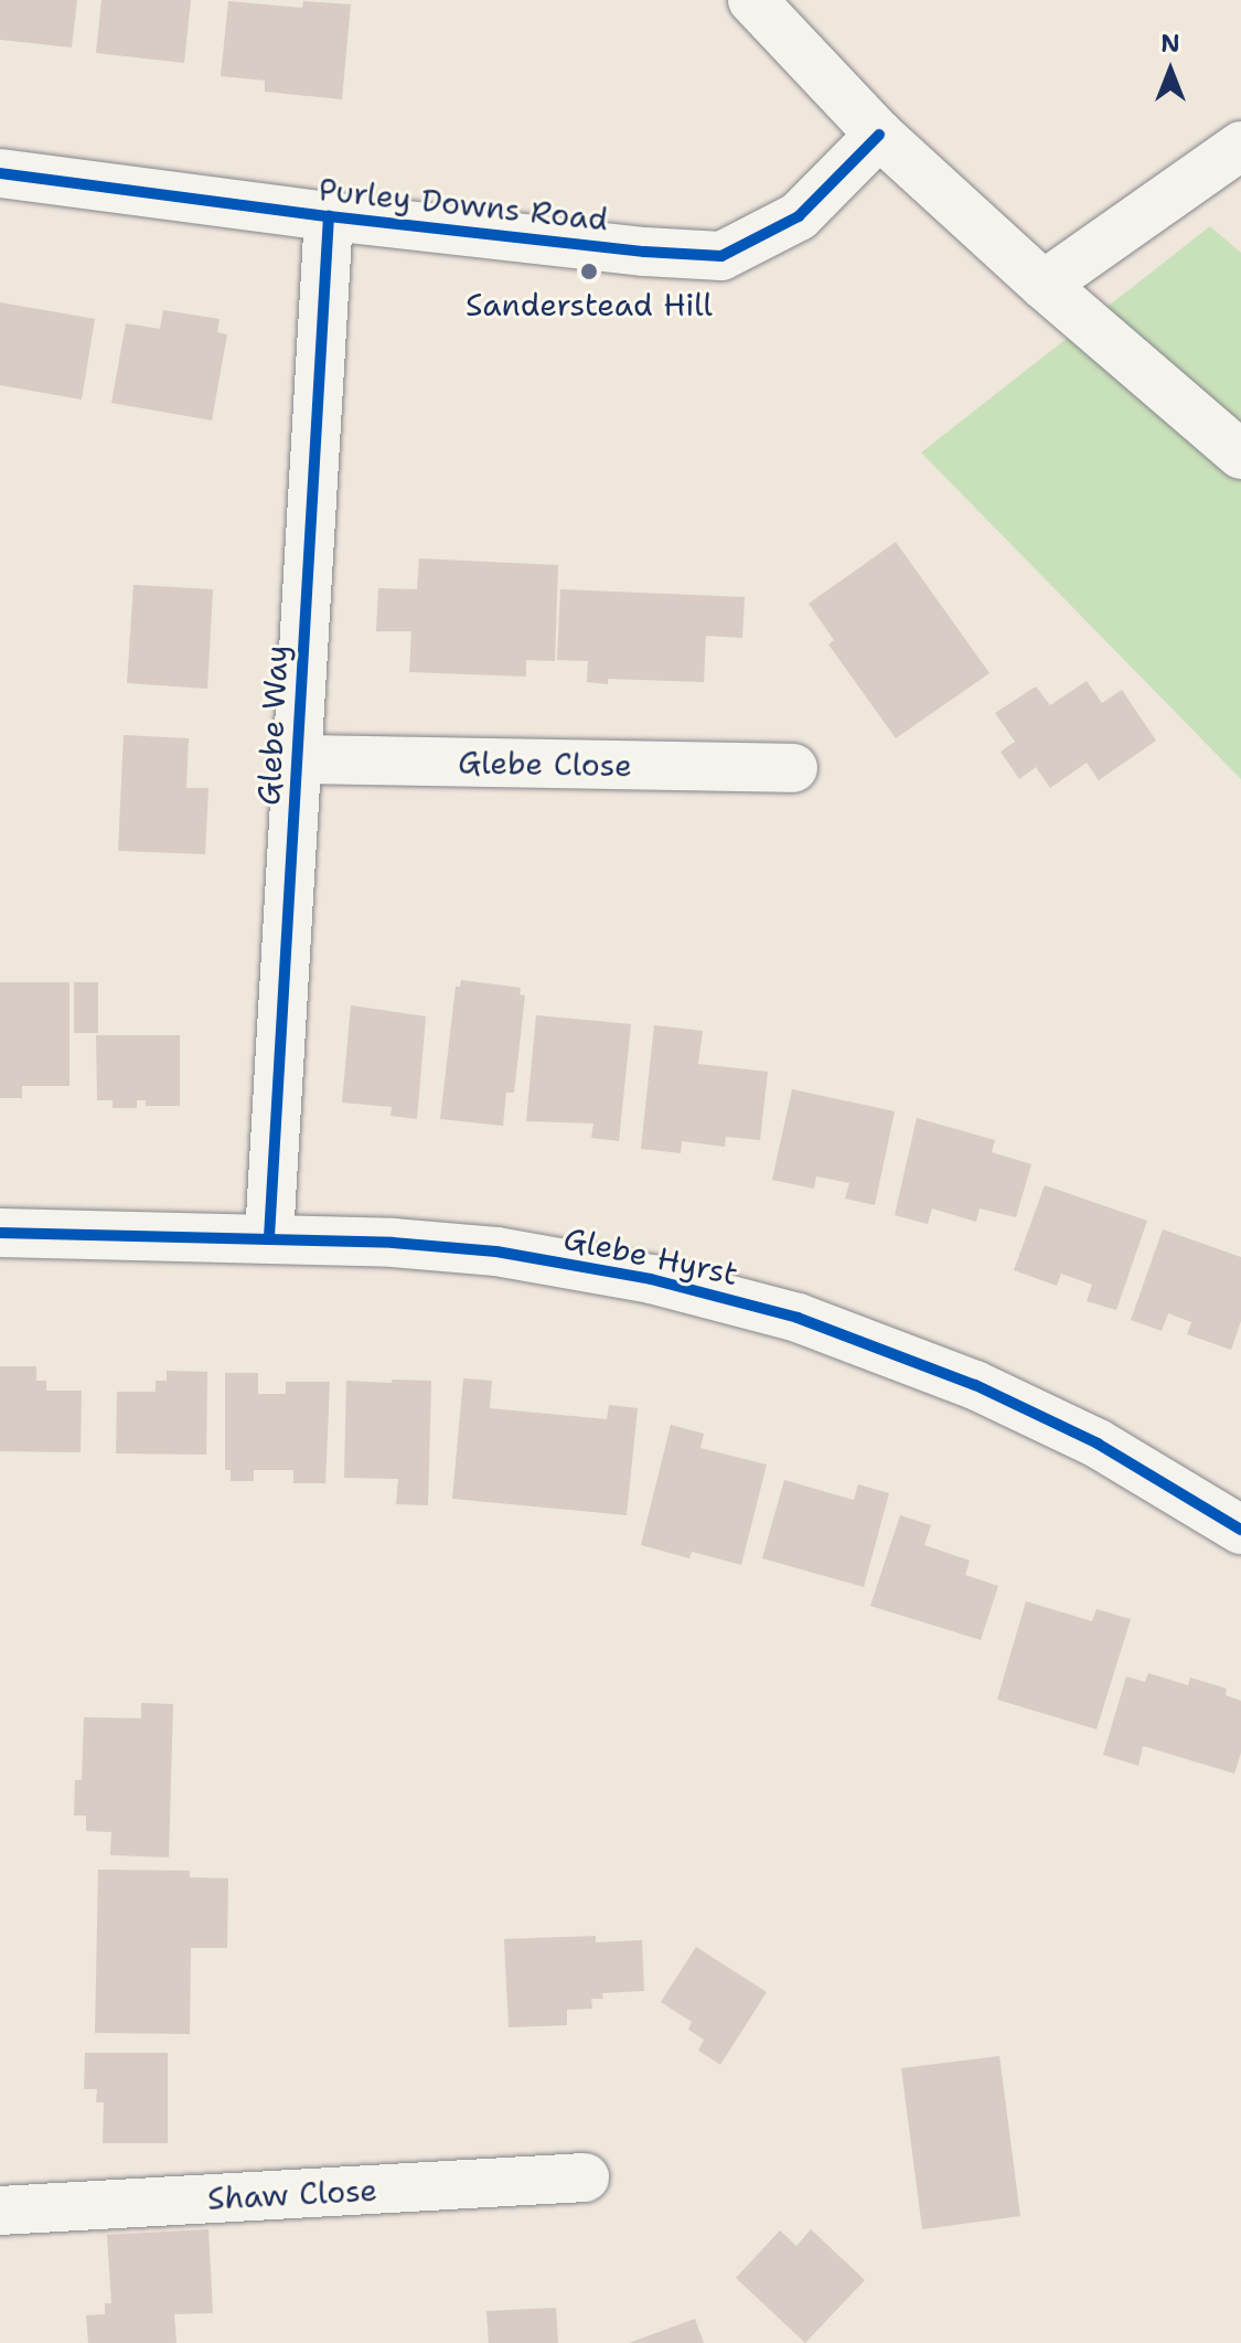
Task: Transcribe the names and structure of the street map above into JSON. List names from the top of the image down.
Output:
{
  "streets": {
    "street": [
      "Purley Downs Road",
      "Glebe Way",
      "Glebe Close",
      "Glebe Hyrst",
      "Shaw Close"
    ]
  },
  "crossings": [
    ["Purley Downs Road", "Glebe Way"],
    ["Glebe Way", "Glebe Close"],
    ["Glebe Way", "Glebe Hyrst"]
  ],
  "places": ["Sanderstead Hill"],
  "north": "top"
}
